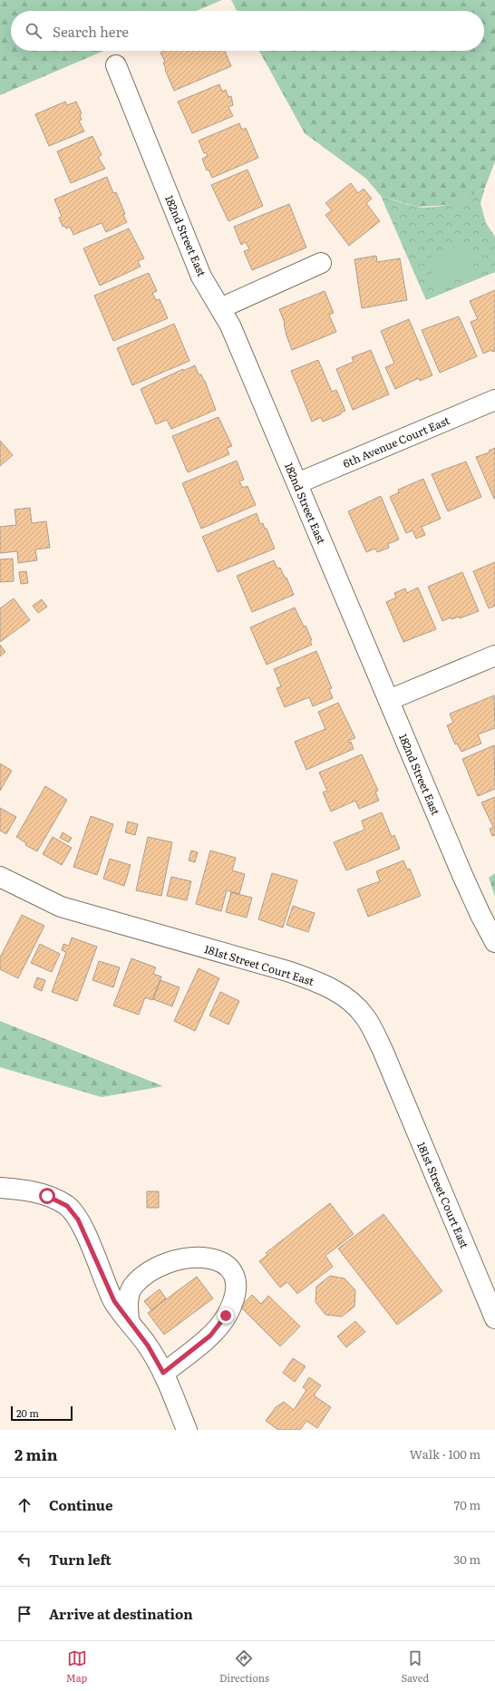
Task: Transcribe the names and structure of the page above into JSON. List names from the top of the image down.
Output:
{
  "streets": {
    "street": ["182nd Street East", "6th Avenue Court East", "181st Street Court East"]
  },
  "crossings": [
    ["182nd Street East", "6th Avenue Court East"]
  ],
  "scale_bar": "20 m",
  "page": {
    "search": "Search here",
    "scale": "20 m",
    "heading": ["2 min", "Walk · 100 m"],
    "list": [
      ["Continue", "70 m"],
      ["Turn left", "30 m"],
      "Arrive at destination"
    ],
    "nav": ["Map", "Directions", "Saved"]
  }
}
